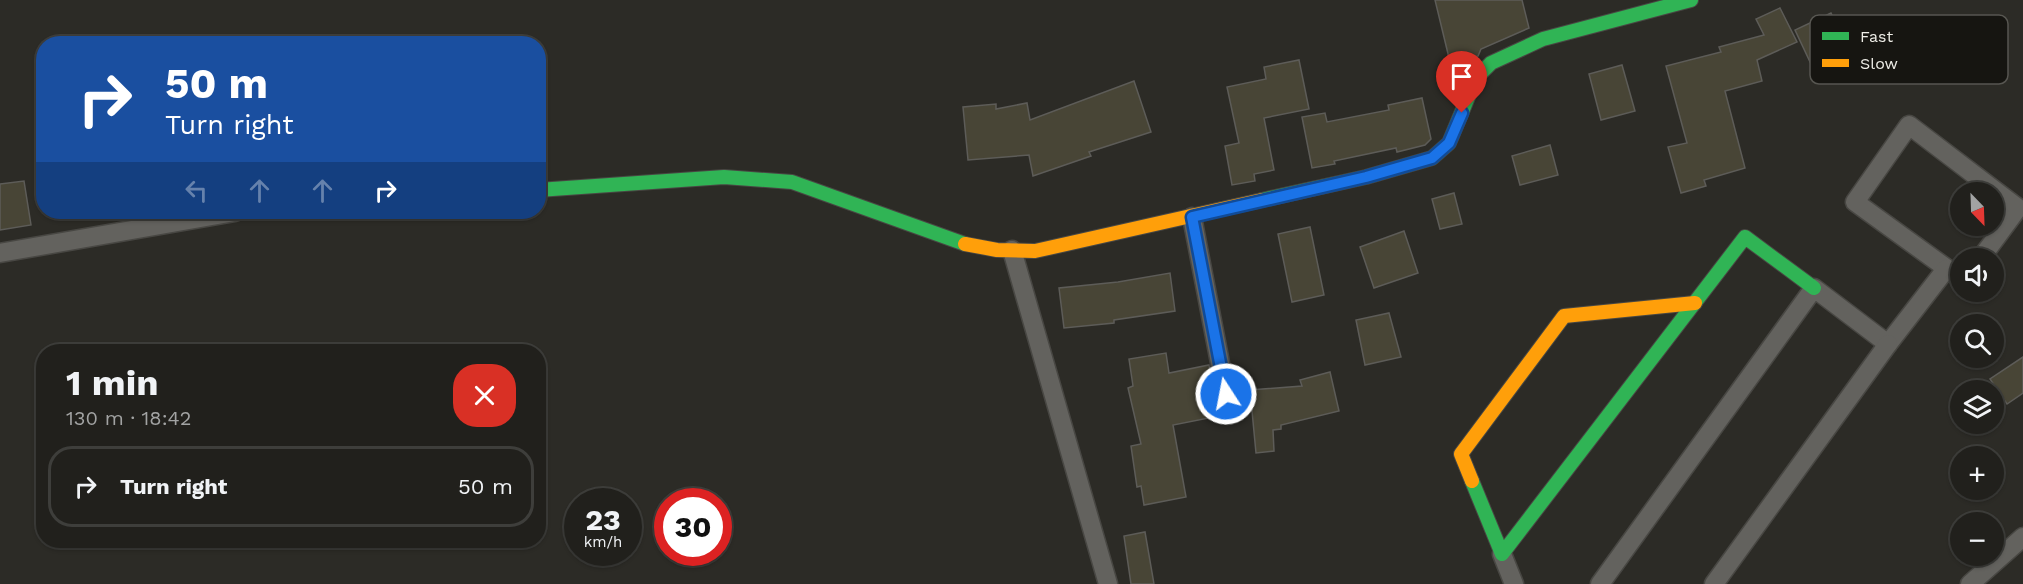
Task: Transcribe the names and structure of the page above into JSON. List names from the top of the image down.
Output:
{
  "legend": ["Fast", "Slow"],
  "north": "bottom right",
  "page": {
    "turn": ["50 m", "Turn right"],
    "map_buttons": ["+", "−"],
    "heading": ["1 min", "130 m · 18:42"],
    "list": [
      {
        "name": "Turn right",
        "value": "50 m"
      }
    ],
    "speed": "23 km/h",
    "limit": "30"
  }
}
